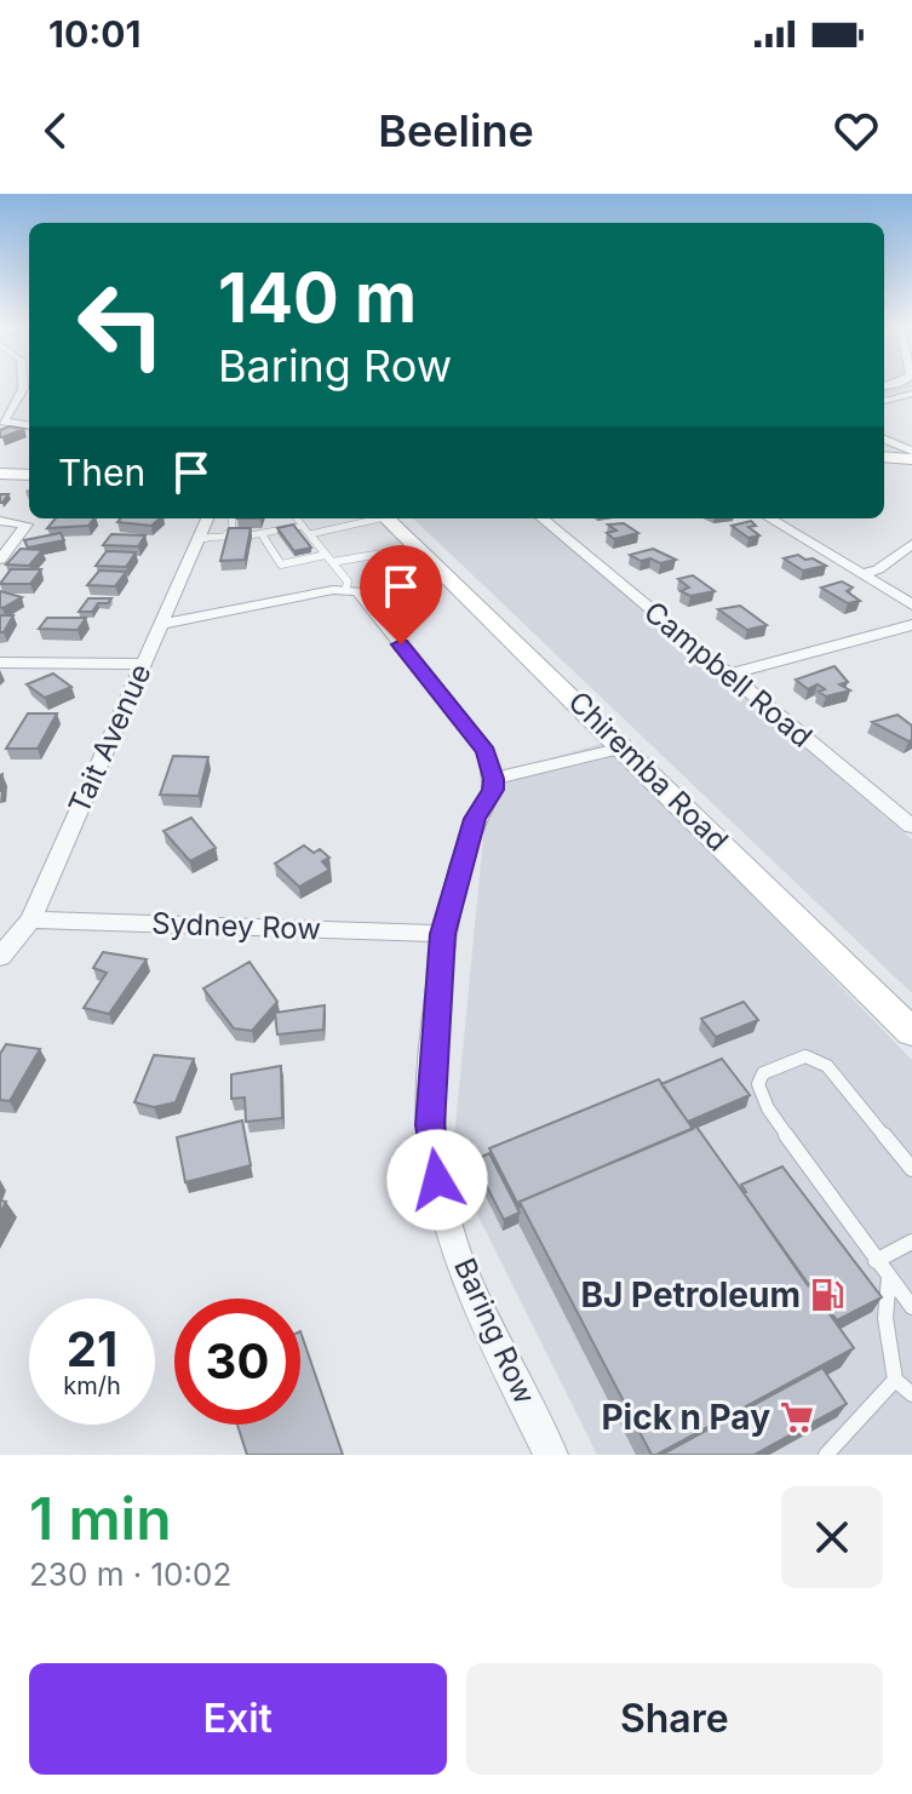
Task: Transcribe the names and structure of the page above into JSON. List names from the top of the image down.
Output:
{
  "streets": {
    "main road": ["Chiremba Road"],
    "street": [
      "Campbell Road",
      "Tait Avenue",
      "Sydney Row",
      "Baring Row"
    ]
  },
  "crossings": [
    ["Tait Avenue", "Sydney Row"],
    ["Sydney Row", "Baring Row"]
  ],
  "places": {
    "fuel station": ["BJ Petroleum"],
    "supermarket": ["Pick n Pay"]
  },
  "page": {
    "status": "10:01",
    "header": "Beeline",
    "turn": ["140 m", "Baring Row"],
    "then": "Then",
    "speed": "21 km/h",
    "limit": "30",
    "heading": ["1 min", "230 m · 10:02"],
    "buttons": ["Exit", "Share"]
  }
}
